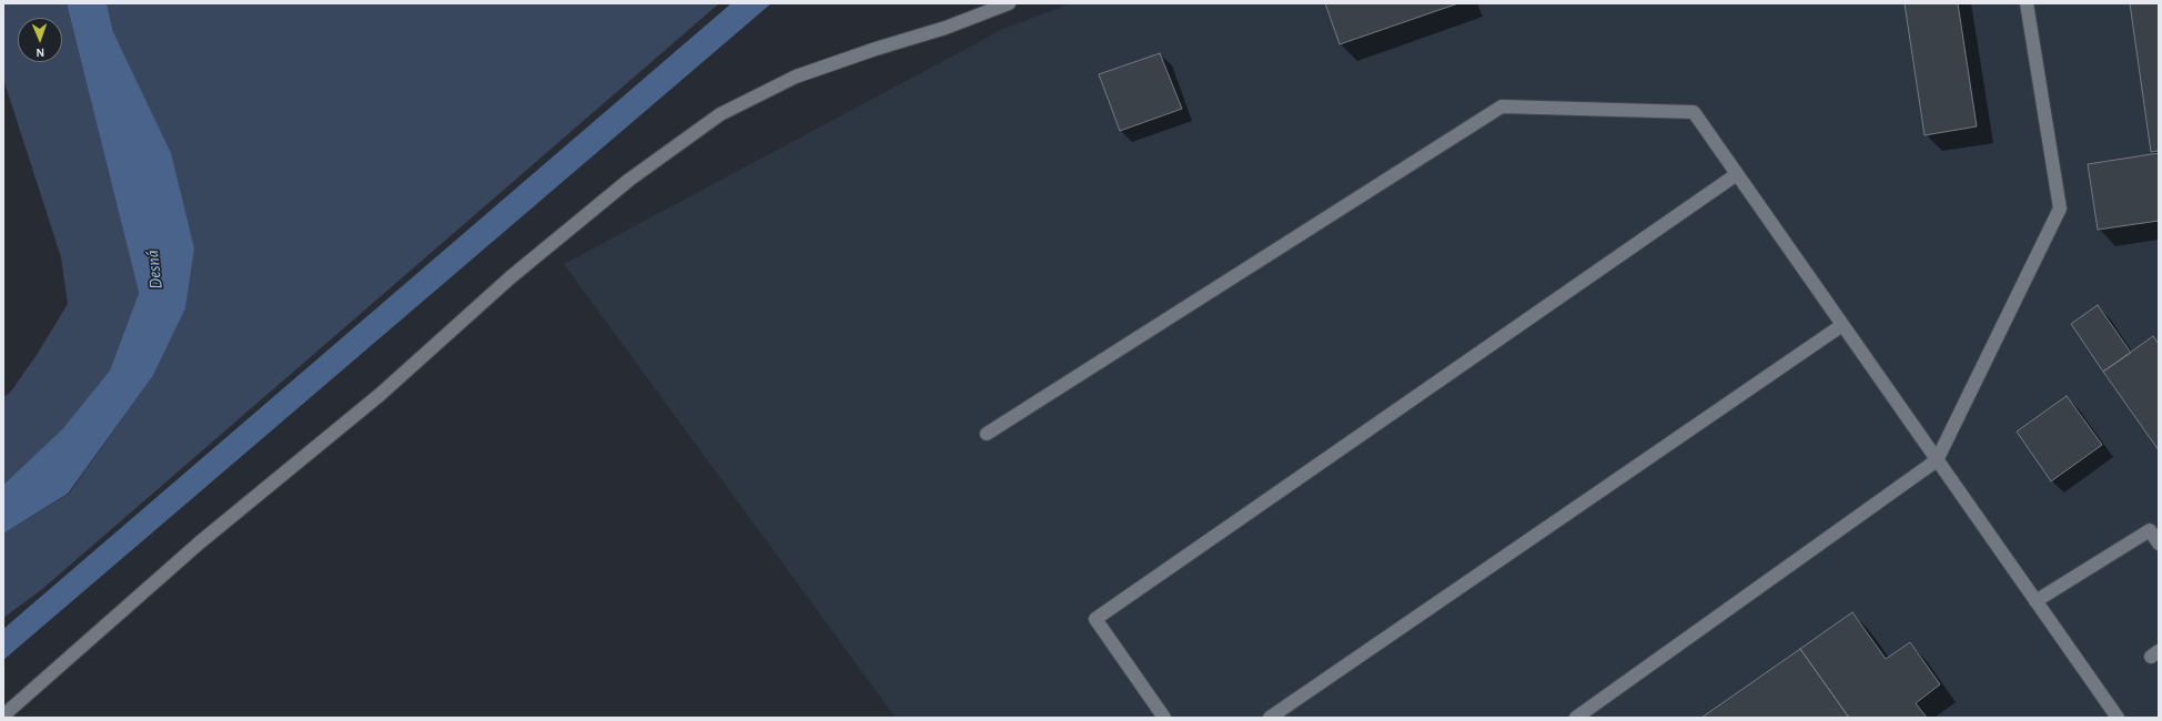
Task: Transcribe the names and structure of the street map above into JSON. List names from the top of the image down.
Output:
{
  "water": ["Desná"],
  "north": "bottom"
}
